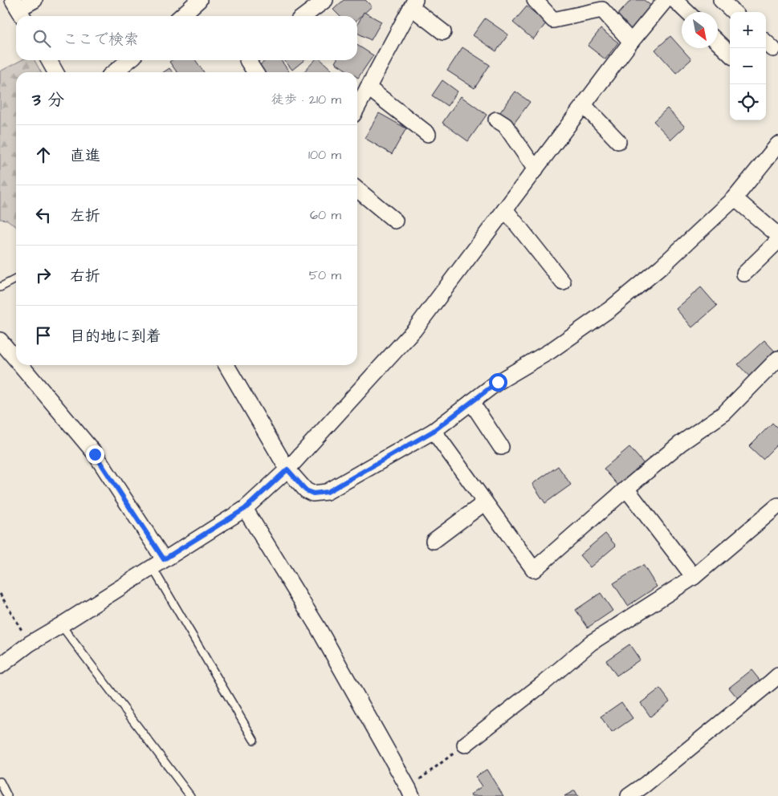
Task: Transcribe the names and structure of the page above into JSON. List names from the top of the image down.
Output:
{
  "north": "bottom right",
  "page": {
    "map_buttons": ["+", "−"],
    "search": "ここで検索",
    "heading": ["3 分", "徒歩 · 210 m"],
    "list": [
      ["直進", "100 m"],
      ["左折", "60 m"],
      ["右折", "50 m"],
      "目的地に到着"
    ]
  }
}
